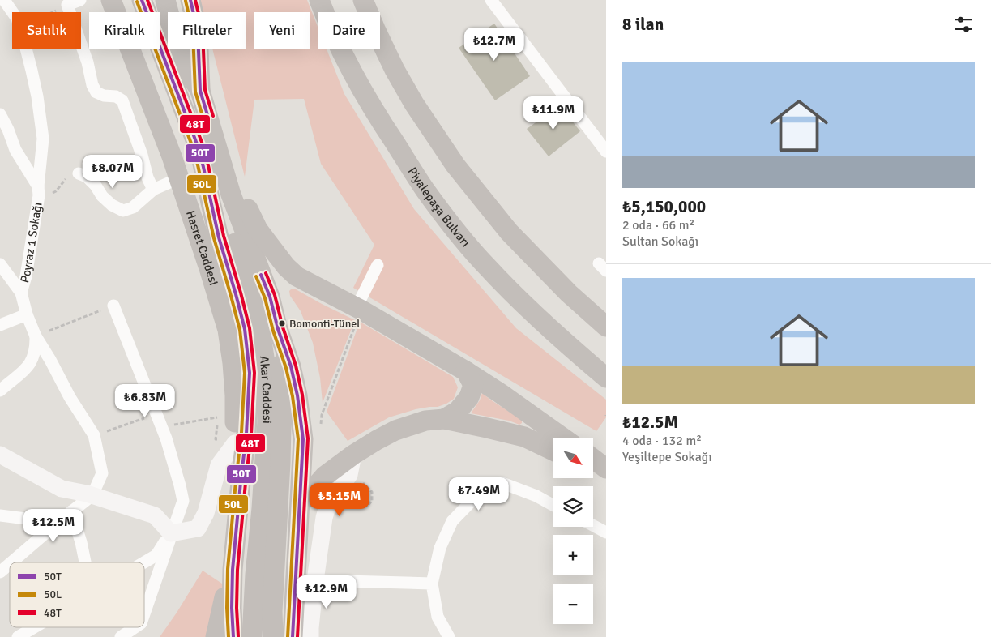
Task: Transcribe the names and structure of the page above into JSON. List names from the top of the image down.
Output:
{
  "streets": {
    "main road": ["Piyalepaşa Bulvarı", "Hasret Caddesi", "Akar Caddesi"],
    "street": ["Poyraz 1 Sokağı"]
  },
  "places": ["Bomonti-Tünel"],
  "lines": ["transit line 50T", "transit line 48T", "transit line 50L"],
  "legend": ["50T", "50L", "48T"],
  "north": "bottom right",
  "page": {
    "heading": "8 ilan",
    "chip": [
      "Satılık",
      "Kiralık",
      "Filtreler",
      "Yeni",
      "Daire"
    ],
    "price": [
      "₺12.7M",
      "₺11.9M",
      "₺8.07M",
      "₺6.83M",
      "₺7.49M",
      "₺5.15M",
      "₺12.5M",
      "₺12.9M"
    ],
    "list": [
      {
        "name": "₺5,150,000",
        "note": "2 oda · 66 m² · Sultan Sokağı"
      },
      {
        "name": "₺12.5M",
        "note": "4 oda · 132 m² · Yeşiltepe Sokağı"
      }
    ],
    "map_buttons": ["+", "−"]
  }
}
